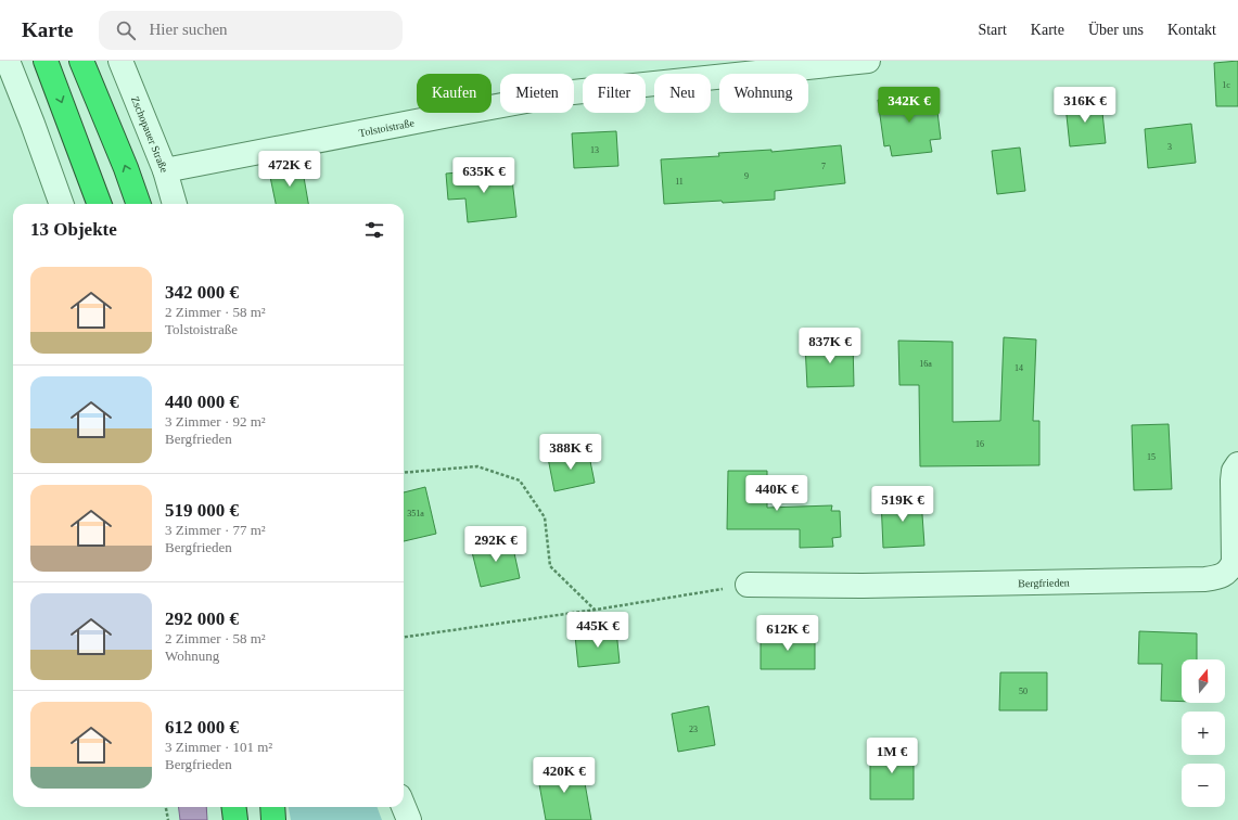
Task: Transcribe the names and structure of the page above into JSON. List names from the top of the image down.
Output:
{
  "streets": {
    "street": ["Tolstoistraße", "Zschopauer Straße", "Bergfrieden"]
  },
  "crossings": [
    ["Tolstoistraße", "Zschopauer Straße"]
  ],
  "house_numbers": [
    "1c",
    "3",
    "13",
    "7",
    "9",
    "11",
    "16a",
    "14",
    "16",
    "15",
    "351a",
    "50",
    "23"
  ],
  "north": "top",
  "page": {
    "header": "Karte",
    "search": "Hier suchen",
    "nav": [
      "Start",
      "Karte",
      "Über uns",
      "Kontakt"
    ],
    "chip": [
      "Kaufen",
      "Mieten",
      "Filter",
      "Neu",
      "Wohnung"
    ],
    "price": [
      "342K €",
      "316K €",
      "472K €",
      "635K €",
      "837K €",
      "388K €",
      "440K €",
      "519K €",
      "292K €",
      "445K €",
      "612K €",
      "1M €",
      "420K €"
    ],
    "heading": "13 Objekte",
    "list": [
      {
        "name": "342 000 €",
        "note": "2 Zimmer · 58 m² · Tolstoistraße"
      },
      {
        "name": "440 000 €",
        "note": "3 Zimmer · 92 m² · Bergfrieden"
      },
      {
        "name": "519 000 €",
        "note": "3 Zimmer · 77 m² · Bergfrieden"
      },
      {
        "name": "292 000 €",
        "note": "2 Zimmer · 58 m² · Wohnung"
      },
      {
        "name": "612 000 €",
        "note": "3 Zimmer · 101 m² · Bergfrieden"
      }
    ],
    "map_buttons": ["+", "−"]
  }
}
